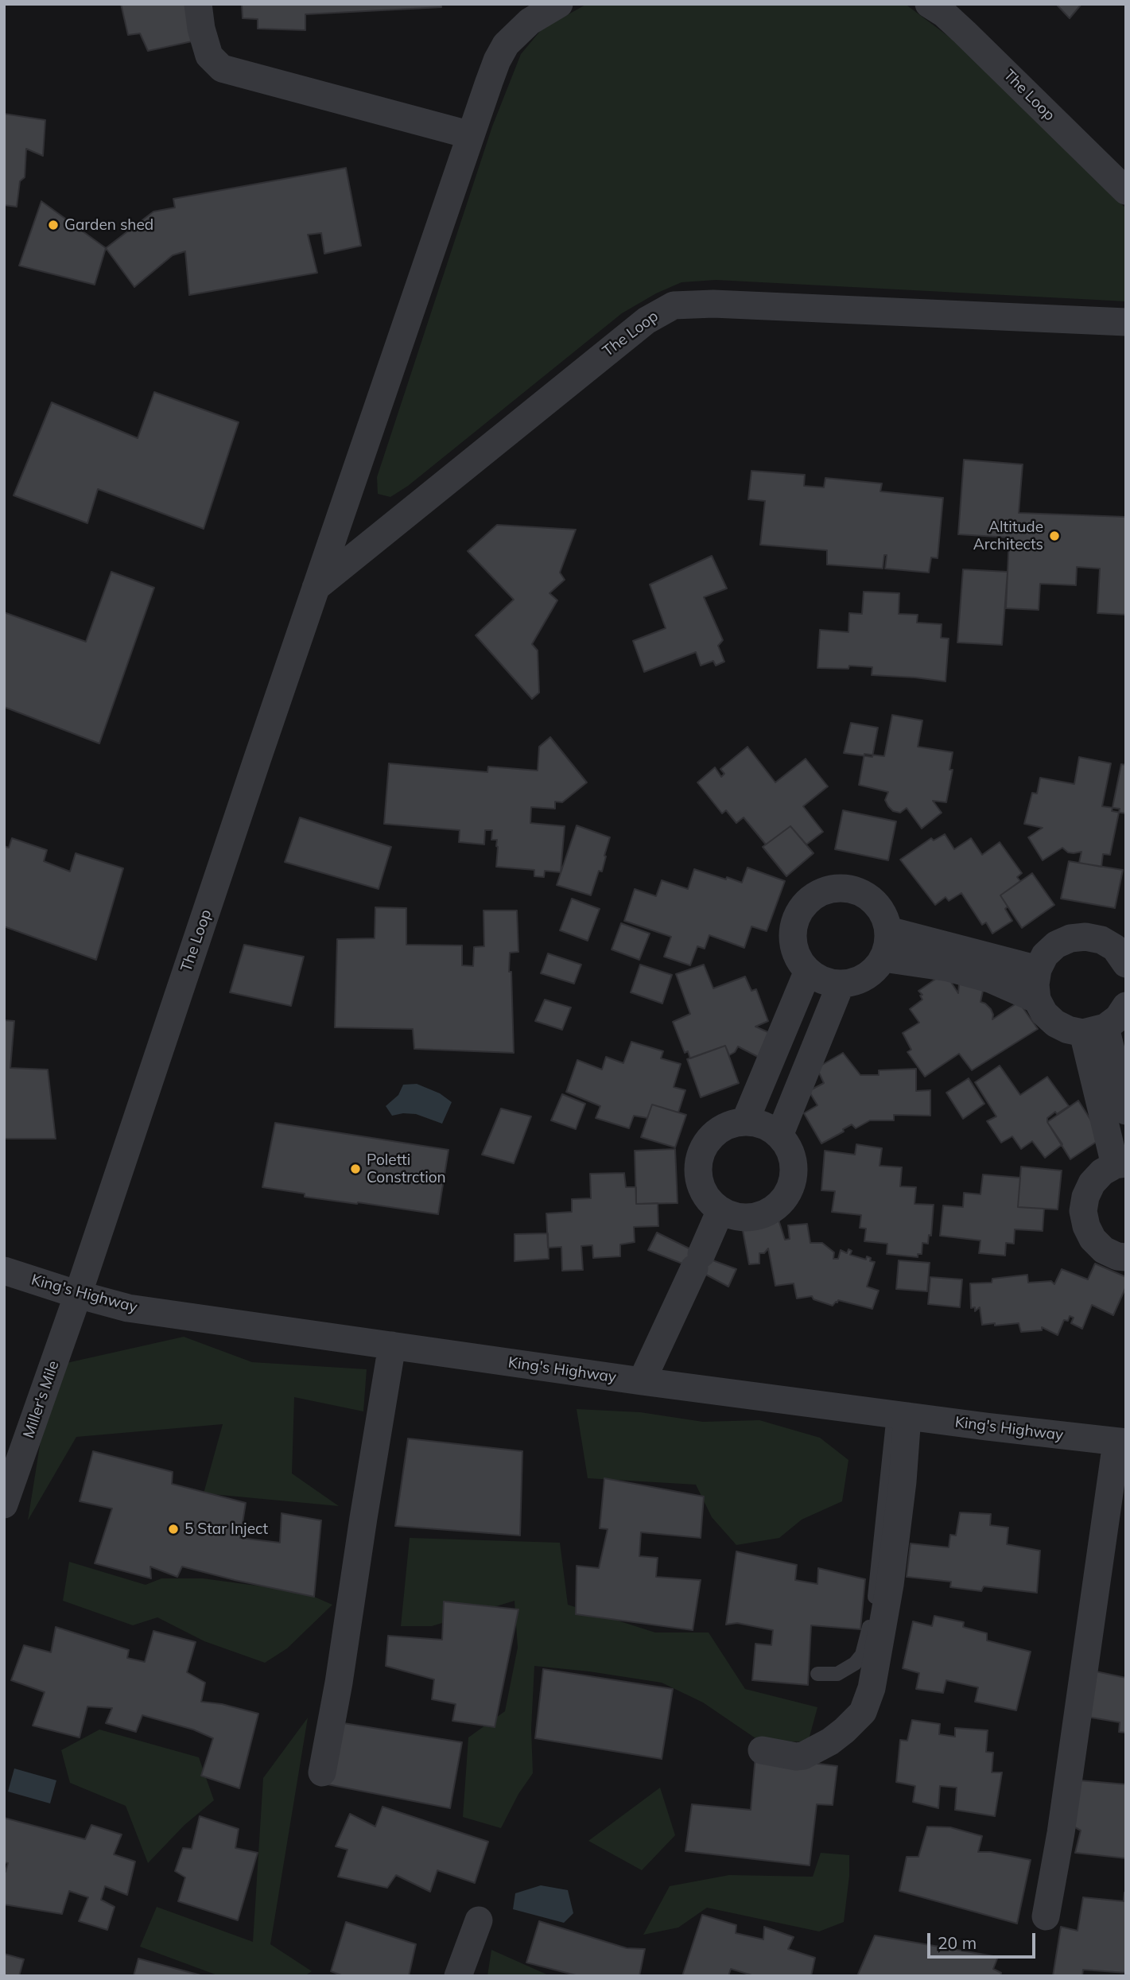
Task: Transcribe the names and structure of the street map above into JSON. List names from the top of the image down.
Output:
{
  "streets": {
    "street": ["The Loop", "King's Highway", "Miller's Mile"]
  },
  "crossings": [
    ["The Loop", "King's Highway"],
    ["The Loop", "Miller's Mile"],
    ["King's Highway", "Miller's Mile"]
  ],
  "places": [
    "Garden shed",
    "Altitude Architects",
    "Poletti Constrction",
    "5 Star Inject"
  ],
  "scale_bar": "20 m"
}
